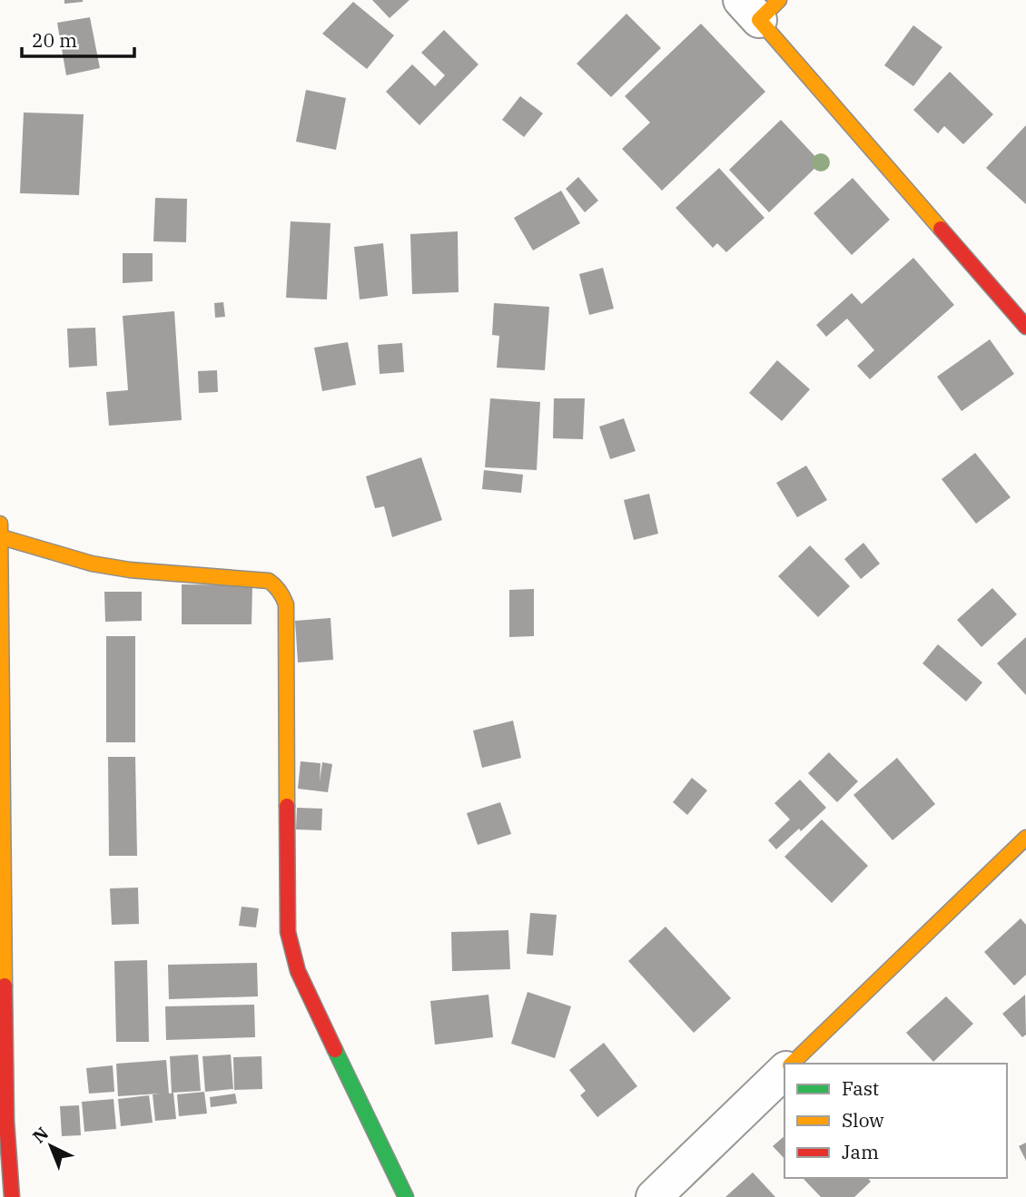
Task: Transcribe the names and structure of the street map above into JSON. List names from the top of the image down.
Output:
{
  "legend": ["Fast", "Slow", "Jam"],
  "scale_bar": "20 m",
  "north": "top left"
}
